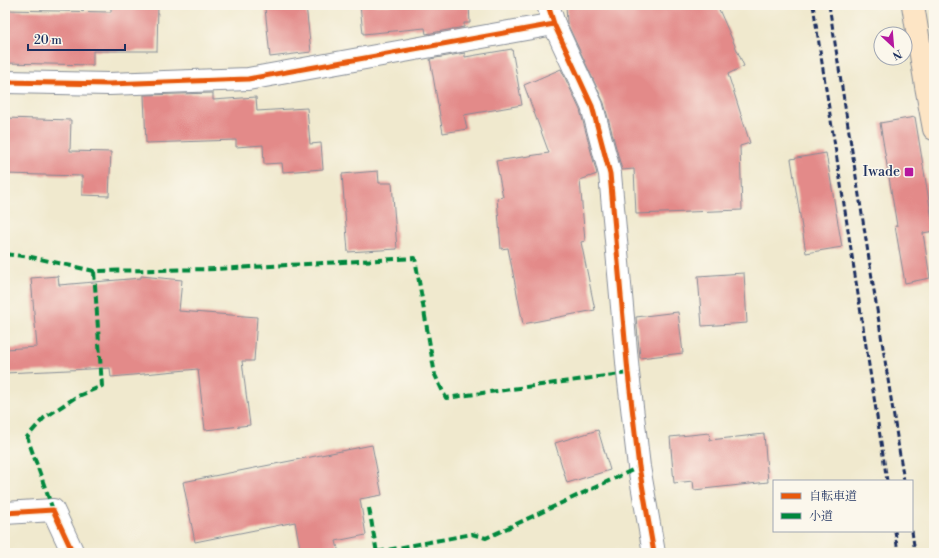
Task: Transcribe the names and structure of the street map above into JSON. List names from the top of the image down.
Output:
{
  "places": {
    "transit": ["Iwade"]
  },
  "legend": ["自転車道", "小道"],
  "scale_bar": "20 m",
  "north": "bottom right"
}
